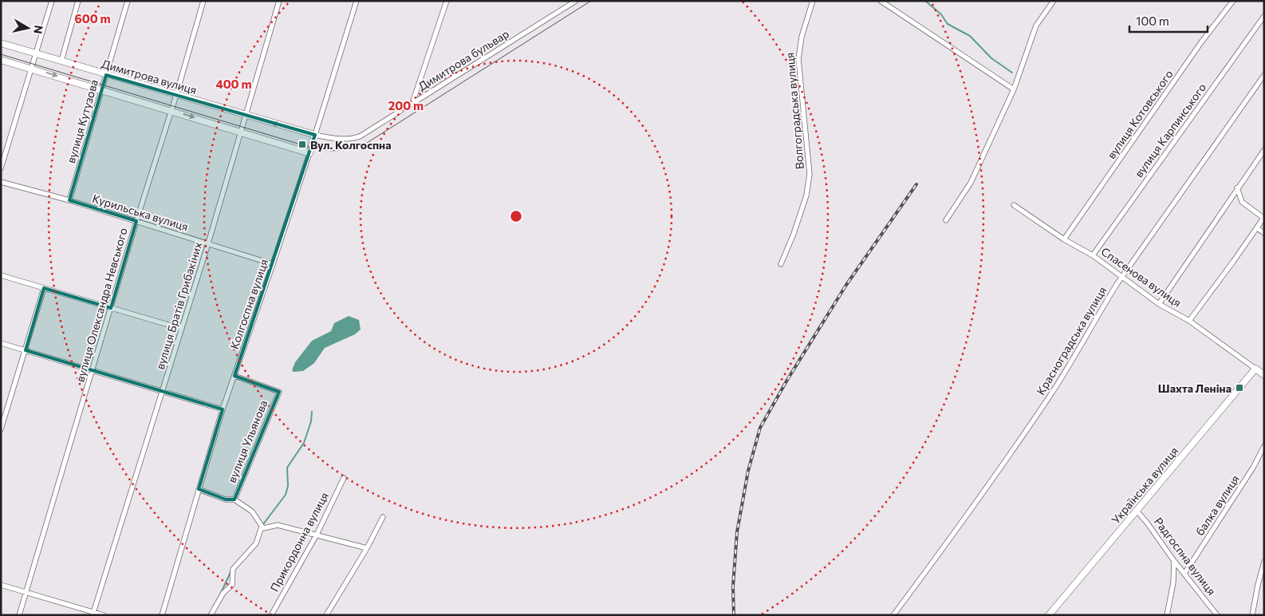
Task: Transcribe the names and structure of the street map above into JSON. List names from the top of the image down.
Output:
{
  "streets": {
    "street": [
      "Димитрова бульвар",
      "Димитрова вулиця",
      "Волгоградська вулиця",
      "вулиця Котовського",
      "вулиця Кутузова",
      "вулиця Карпинського",
      "Курильська вулиця",
      "Спасенова вулиця",
      "Колгоспна вулиця",
      "вулиця Олександра Невського",
      "вулиця Братів Грибакіних",
      "Красноградська вулиця",
      "вулиця Ульянова",
      "Українська вулиця",
      "балка вулиця",
      "Прикордонна вулиця",
      "Радгоспна вулиця"
    ]
  },
  "crossings": [
    ["Димитрова бульвар", "Димитрова вулиця"],
    ["Димитрова бульвар", "Колгоспна вулиця"],
    ["Димитрова вулиця", "вулиця Кутузова"],
    ["Димитрова вулиця", "Колгоспна вулиця"],
    ["Димитрова вулиця", "вулиця Олександра Невського"],
    ["Димитрова вулиця", "вулиця Братів Грибакіних"],
    ["вулиця Котовського", "Спасенова вулиця"],
    ["вулиця Кутузова", "Курильська вулиця"],
    ["вулиця Карпинського", "Спасенова вулиця"],
    ["Курильська вулиця", "Колгоспна вулиця"],
    ["Курильська вулиця", "вулиця Олександра Невського"],
    ["Курильська вулиця", "вулиця Братів Грибакіних"],
    ["Спасенова вулиця", "Красноградська вулиця"],
    ["Спасенова вулиця", "Українська вулиця"],
    ["Колгоспна вулиця", "вулиця Ульянова"],
    ["Українська вулиця", "Радгоспна вулиця"],
    ["балка вулиця", "Радгоспна вулиця"]
  ],
  "places": {
    "transit": ["Вул. Колгоспна", "Шахта Леніна"]
  },
  "scale_bar": "100 m",
  "north": "right",
  "rings": ["600 m", "400 m", "200 m"]
}
